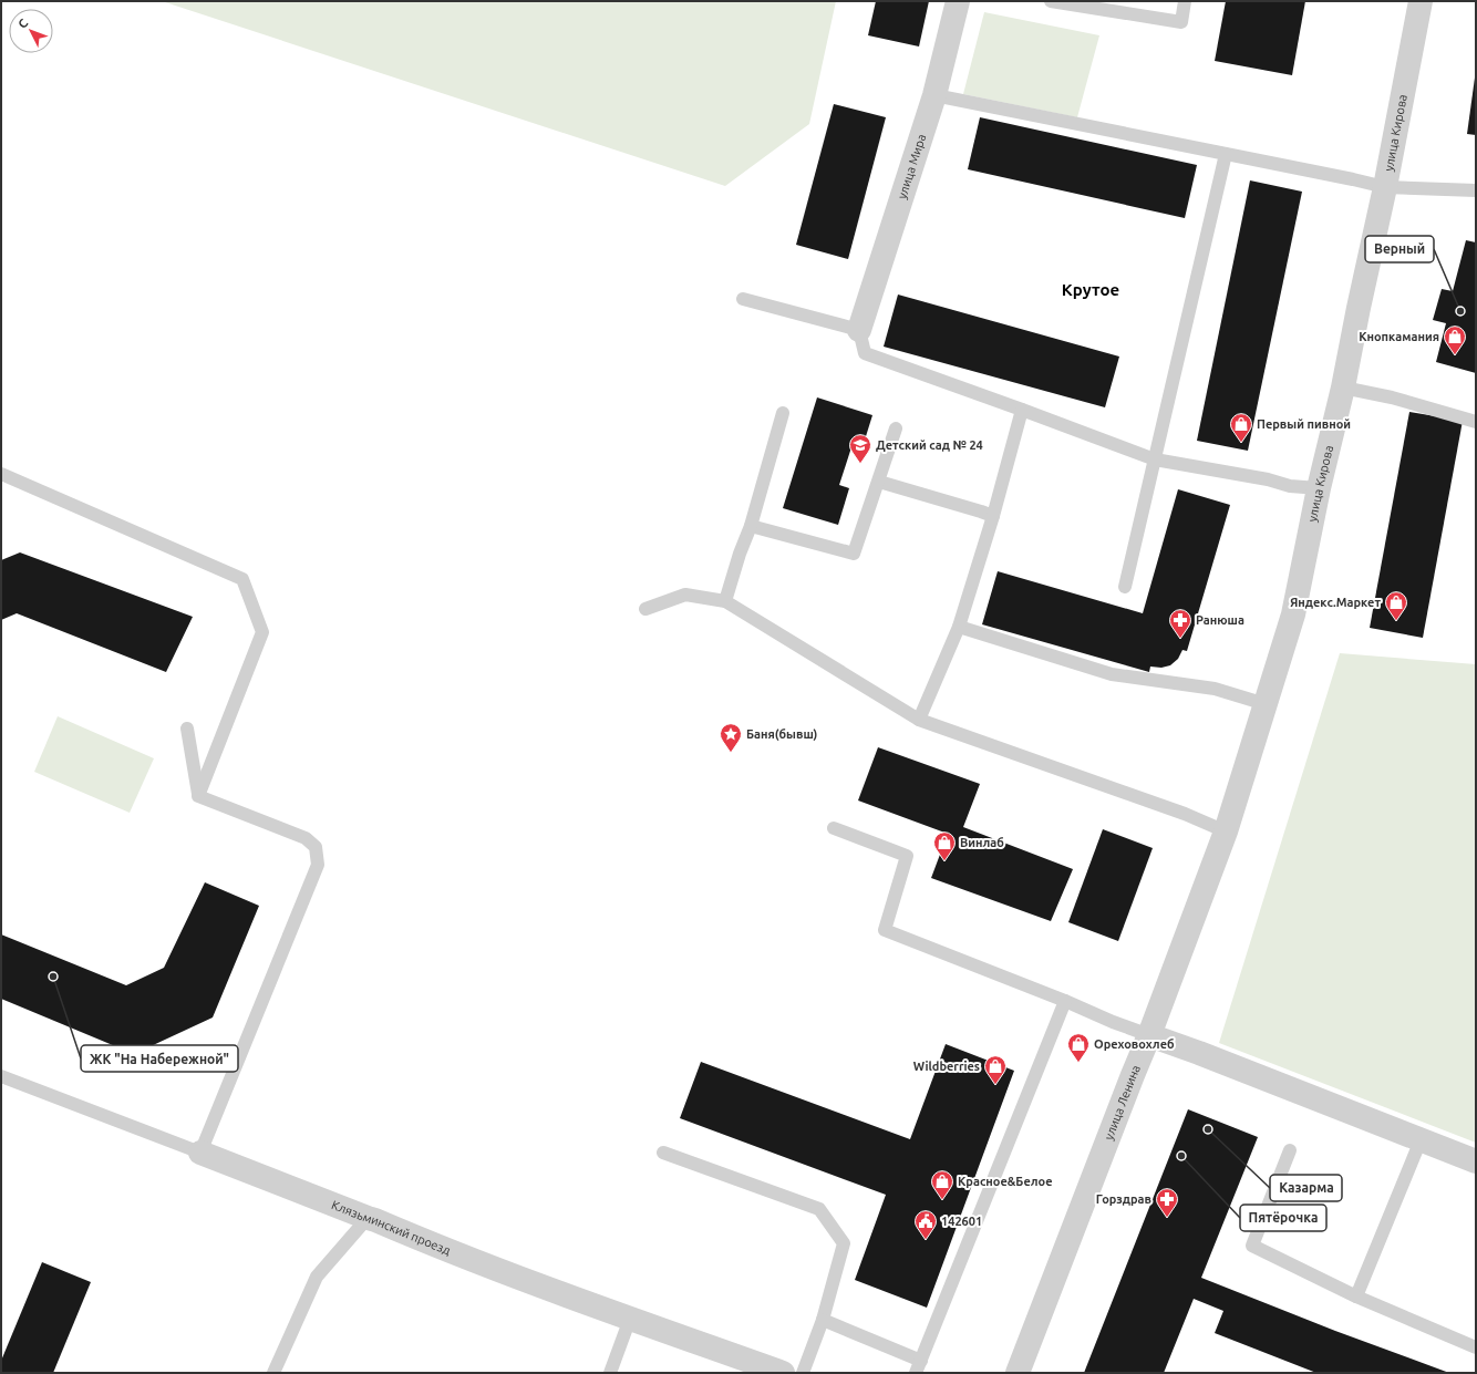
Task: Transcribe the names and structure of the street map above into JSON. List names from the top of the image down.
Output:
{
  "streets": {
    "street": [
      "улица Кирова",
      "улица Мира",
      "улица Ленина",
      "Клязьминский проезд"
    ]
  },
  "crossings": [
    ["улица Кирова", "улица Ленина"]
  ],
  "districts": ["Крутое"],
  "places": {
    "other": [
      "Верный",
      "ЖК \"На Набережной\"",
      "Казарма",
      "Пятёрочка"
    ],
    "shop": [
      "Кнопкамания",
      "Первый пивной",
      "Яндекс.Маркет",
      "Винлаб",
      "Ореховохлеб",
      "Wildberries",
      "Красное&Белое"
    ],
    "school or university": ["Детский сад № 24"],
    "pharmacy": ["Ранюша", "Горздрав"],
    "place": ["Баня(бывш)"],
    "public building": ["142601"]
  },
  "north": "top left"
}
